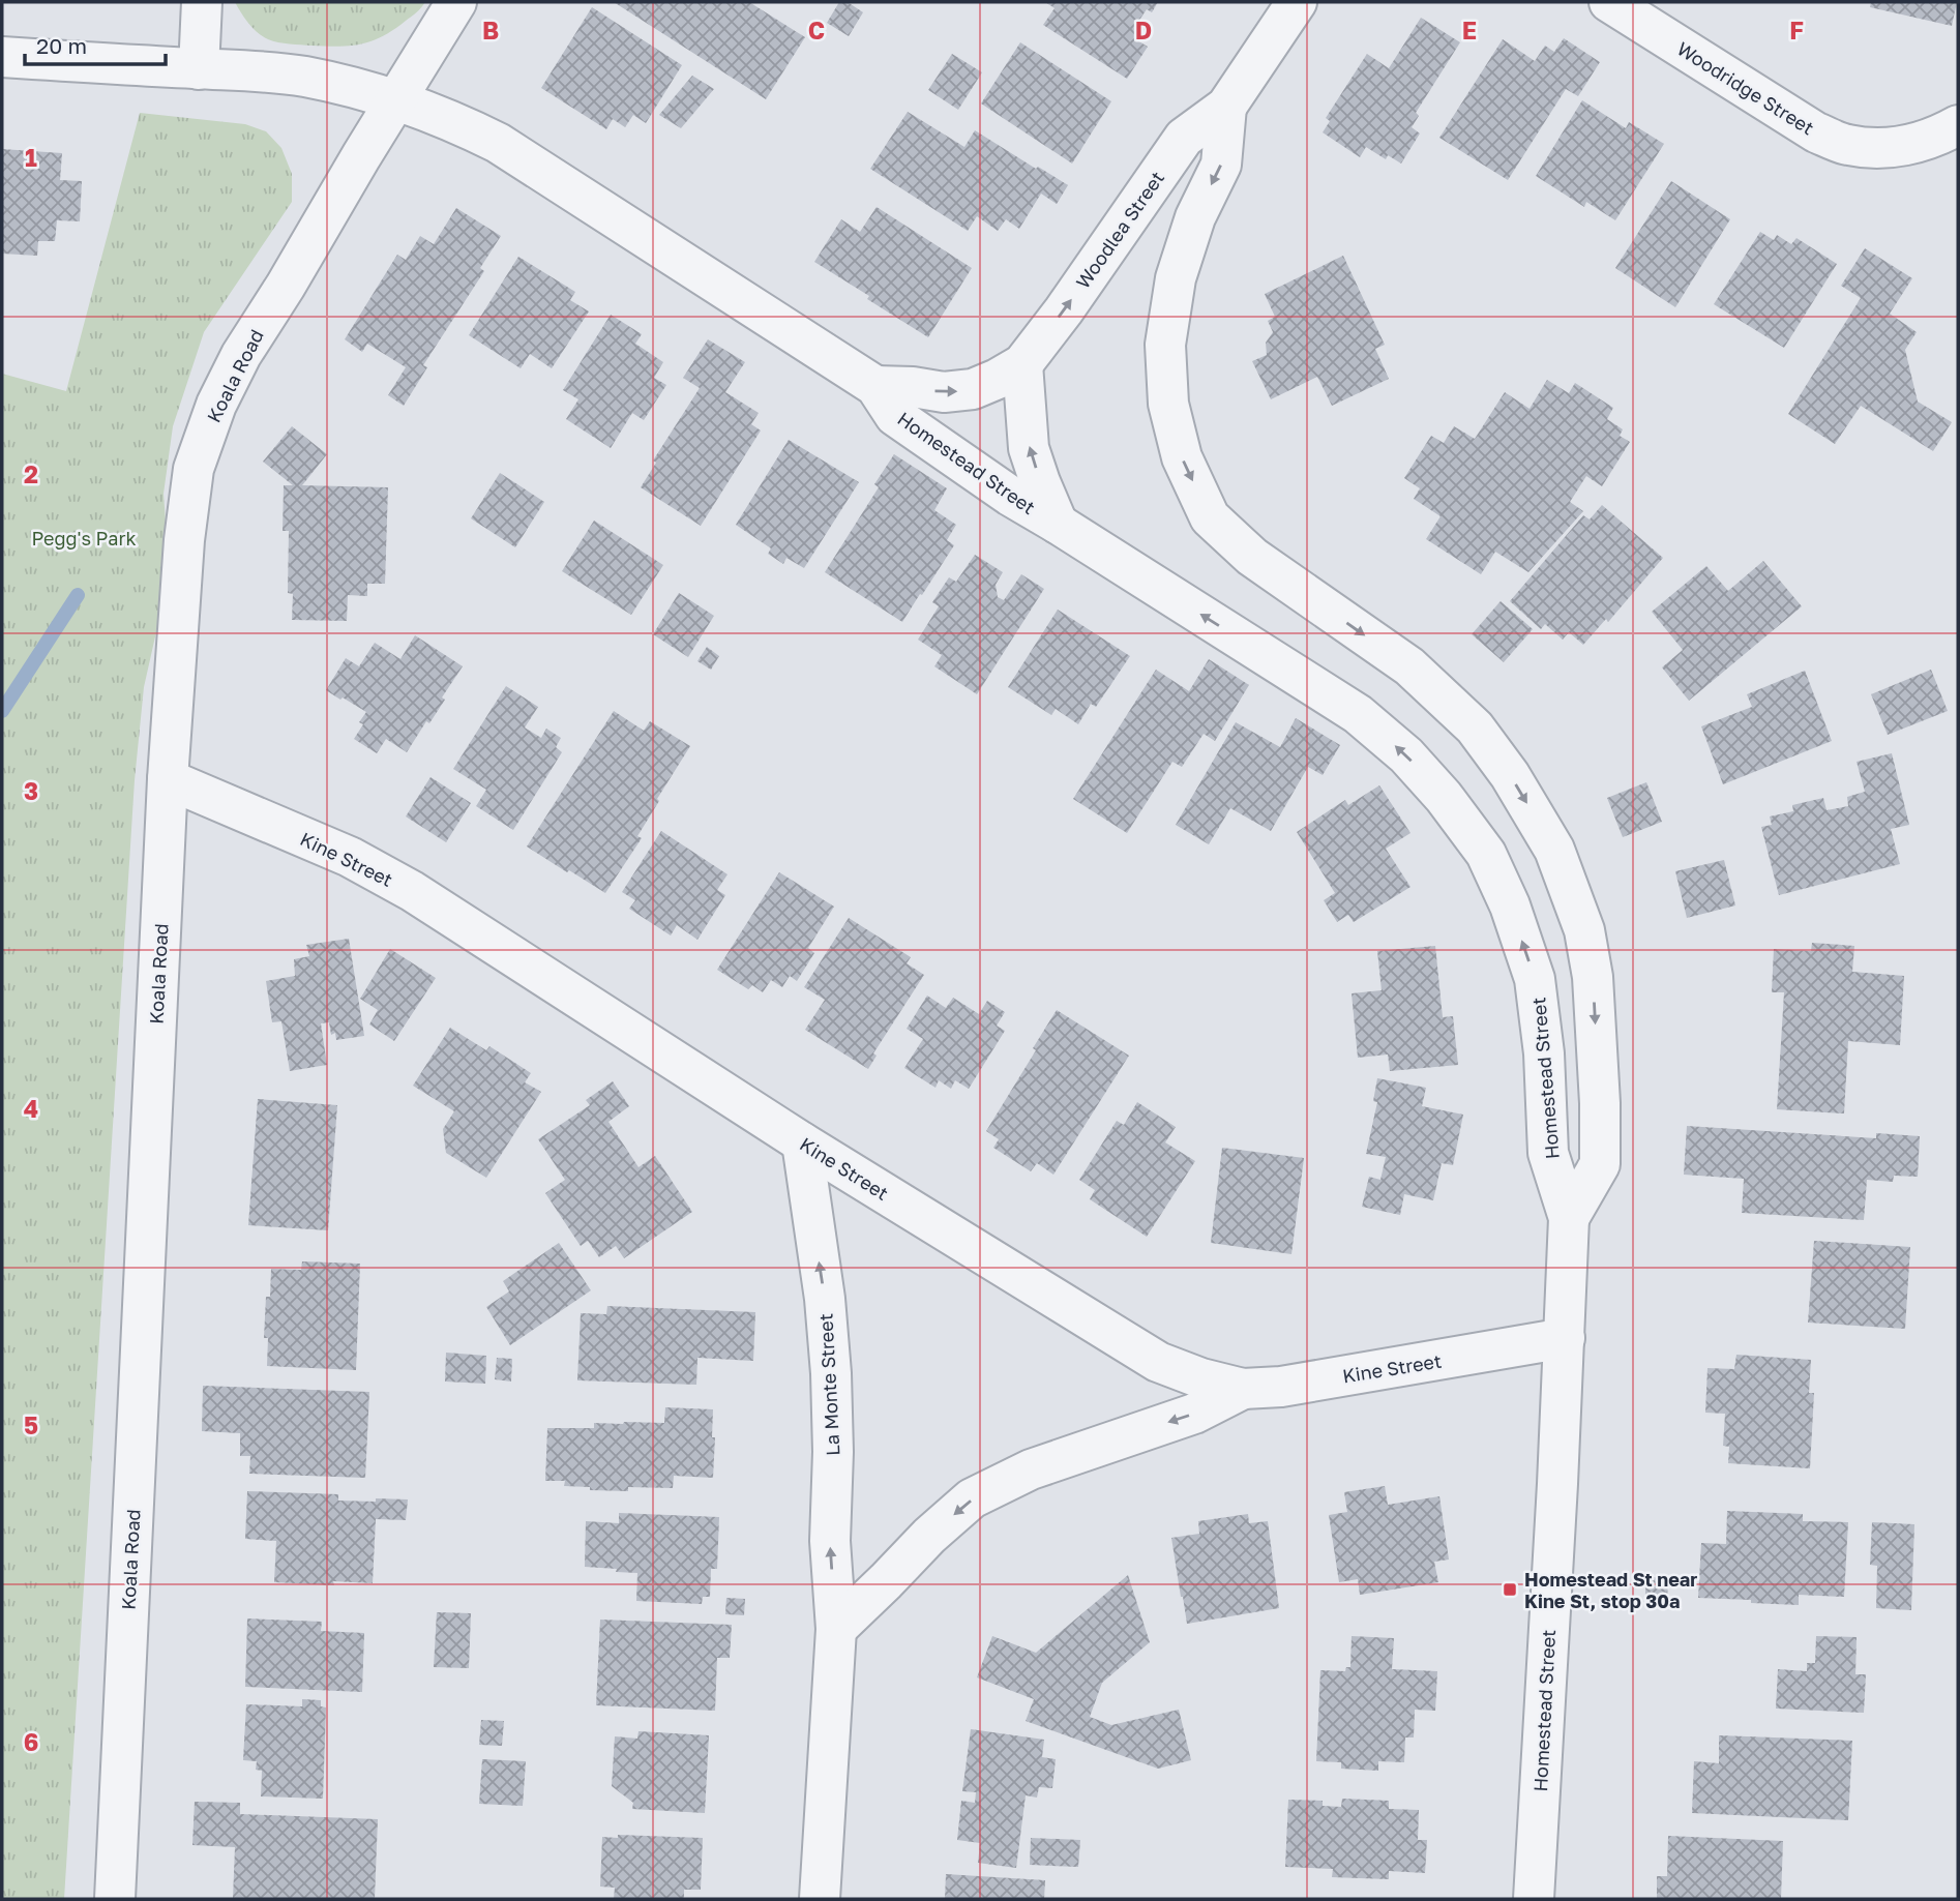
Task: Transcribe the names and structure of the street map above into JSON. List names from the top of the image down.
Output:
{
  "streets": {
    "street": [
      "Woodridge Street",
      "Woodlea Street",
      "Koala Road",
      "Homestead Street",
      "Kine Street",
      "La Monte Street"
    ]
  },
  "crossings": [
    ["Woodlea Street", "Homestead Street"],
    ["Koala Road", "Homestead Street"],
    ["Koala Road", "Kine Street"],
    ["Homestead Street", "Kine Street"],
    ["Kine Street", "La Monte Street"]
  ],
  "one_way": ["La Monte Street"],
  "parks": ["Pegg's Park"],
  "places": {
    "transit": ["Homestead St near Kine St, stop 30a"]
  },
  "scale_bar": "20 m",
  "grid": {
    "columns": [
      "B",
      "C",
      "D",
      "E",
      "F"
    ],
    "rows": [
      "1",
      "2",
      "3",
      "4",
      "5",
      "6"
    ]
  }
}
